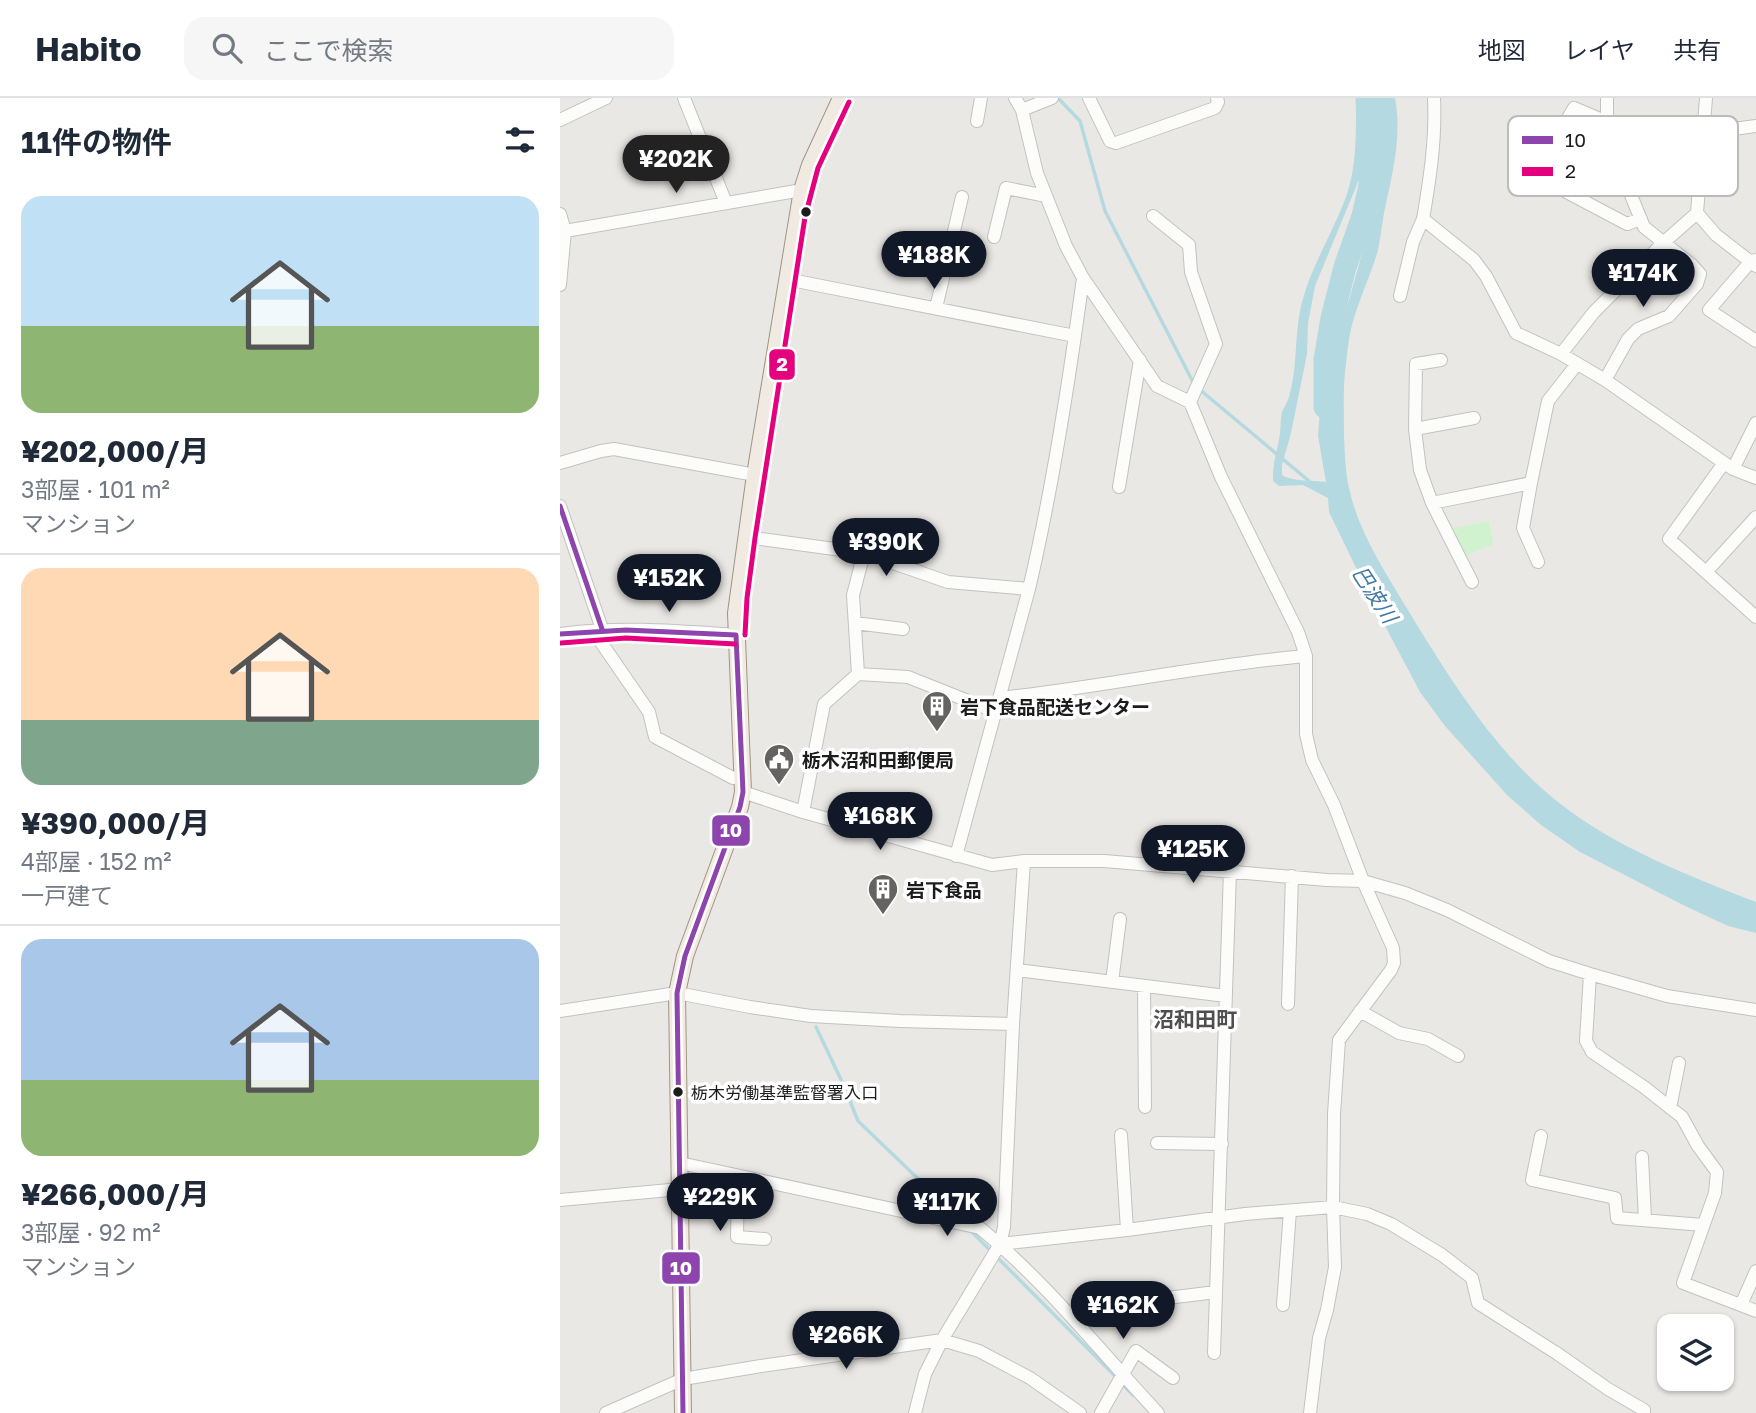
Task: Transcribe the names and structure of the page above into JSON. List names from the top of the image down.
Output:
{
  "districts": ["沼和田町"],
  "water": ["巴波川"],
  "places": {
    "building": ["岩下食品配送センター", "岩下食品"],
    "public building": ["栃木沼和田郵便局"],
    "other": ["栃木労働基準監督署入口"]
  },
  "lines": ["transit line 2", "transit line 10"],
  "legend": ["10", "2"],
  "page": {
    "header": "Habito",
    "search": "ここで検索",
    "nav": ["地図", "レイヤ", "共有"],
    "heading": "11件の物件",
    "price": [
      "¥202K",
      "¥188K",
      "¥174K",
      "¥390K",
      "¥152K",
      "¥168K",
      "¥125K",
      "¥229K",
      "¥117K",
      "¥162K",
      "¥266K"
    ],
    "list": [
      {
        "name": "¥202,000/月",
        "note": "3部屋 · 101 m² · マンション"
      },
      {
        "name": "¥390,000/月",
        "note": "4部屋 · 152 m² · 一戸建て"
      },
      {
        "name": "¥266,000/月",
        "note": "3部屋 · 92 m² · マンション"
      }
    ]
  }
}
